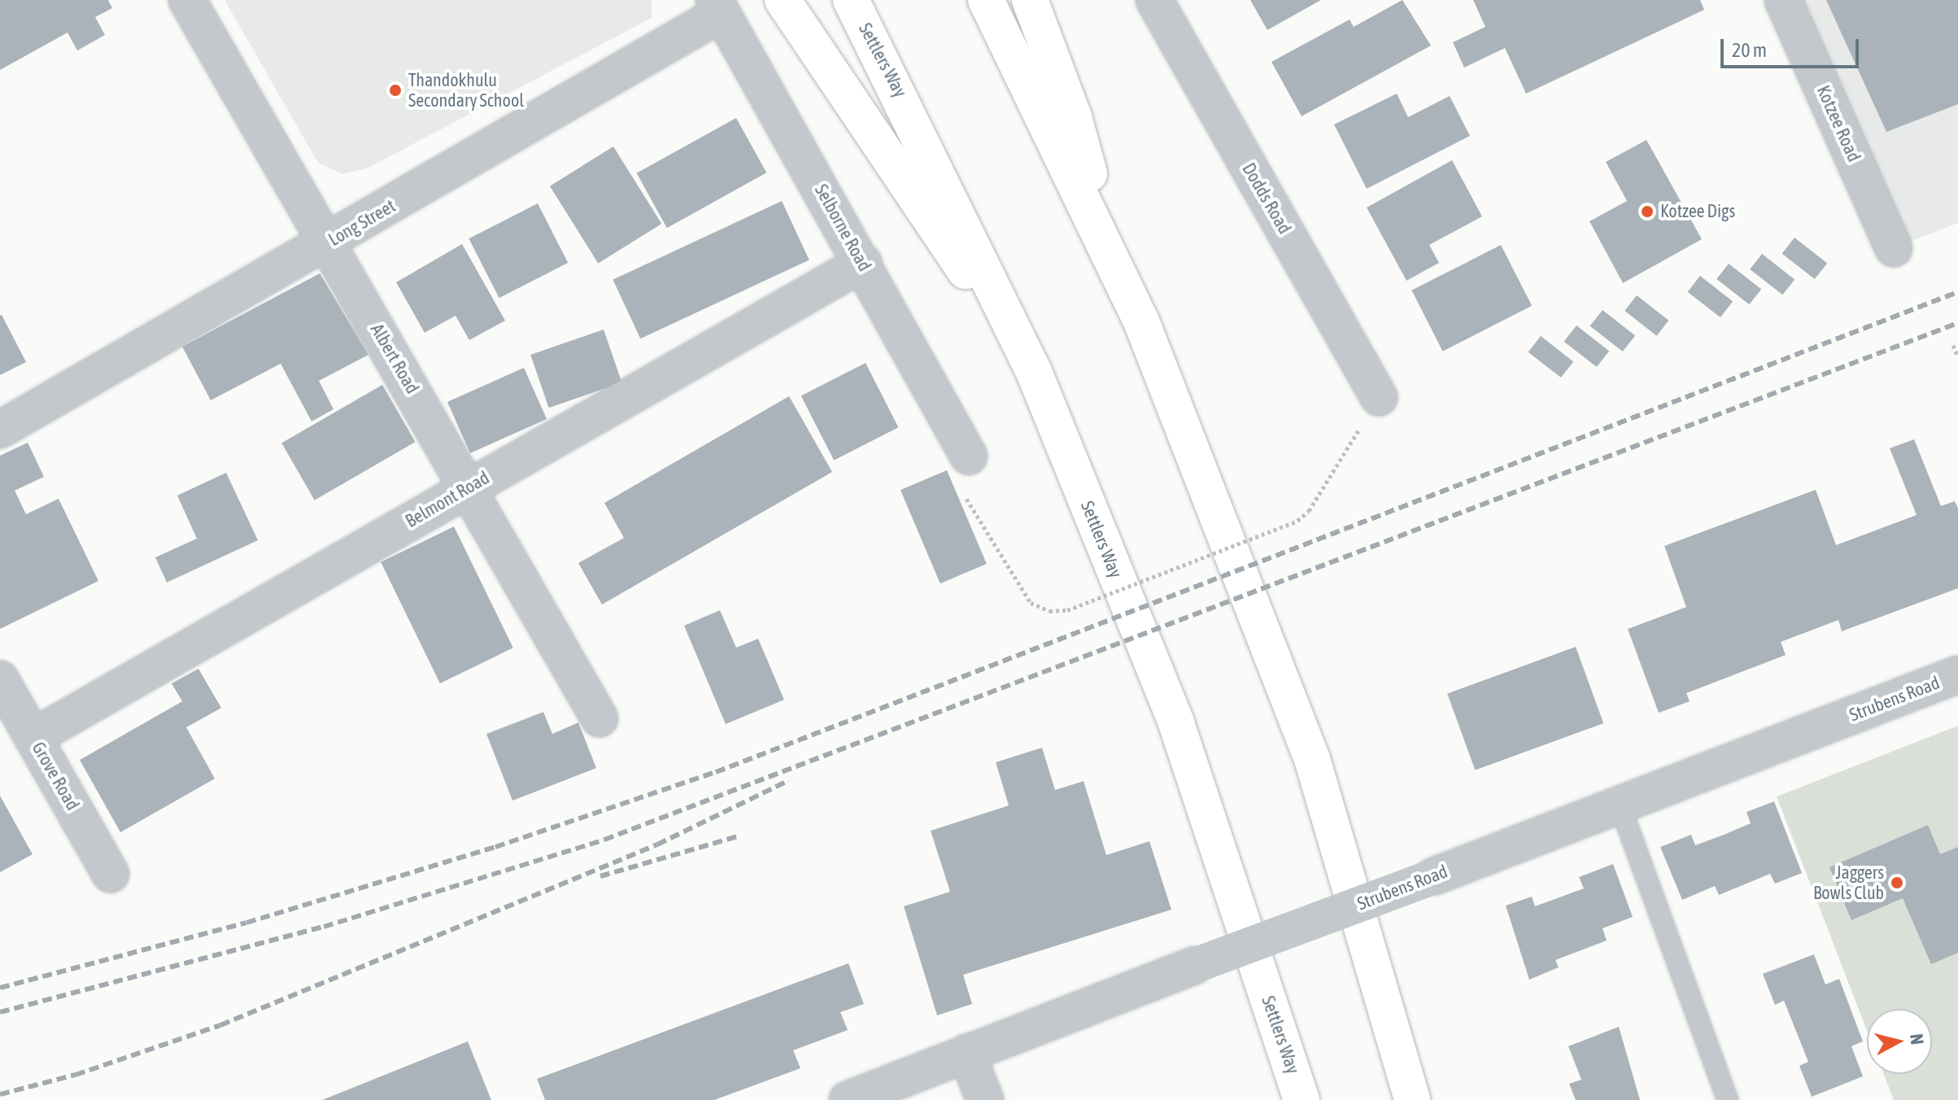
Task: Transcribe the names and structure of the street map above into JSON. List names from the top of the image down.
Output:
{
  "streets": {
    "highway": ["Settlers Way"],
    "street": [
      "Kotzee Road",
      "Dodds Road",
      "Long Street",
      "Selborne Road",
      "Albert Road",
      "Belmont Road",
      "Strubens Road",
      "Grove Road"
    ]
  },
  "crossings": [
    ["Long Street", "Selborne Road"],
    ["Long Street", "Albert Road"],
    ["Selborne Road", "Belmont Road"],
    ["Albert Road", "Belmont Road"],
    ["Belmont Road", "Grove Road"]
  ],
  "places": ["Thandokhulu Secondary School", "Kotzee Digs", "Jaggers Bowls Club"],
  "scale_bar": "20 m",
  "north": "right"
}
